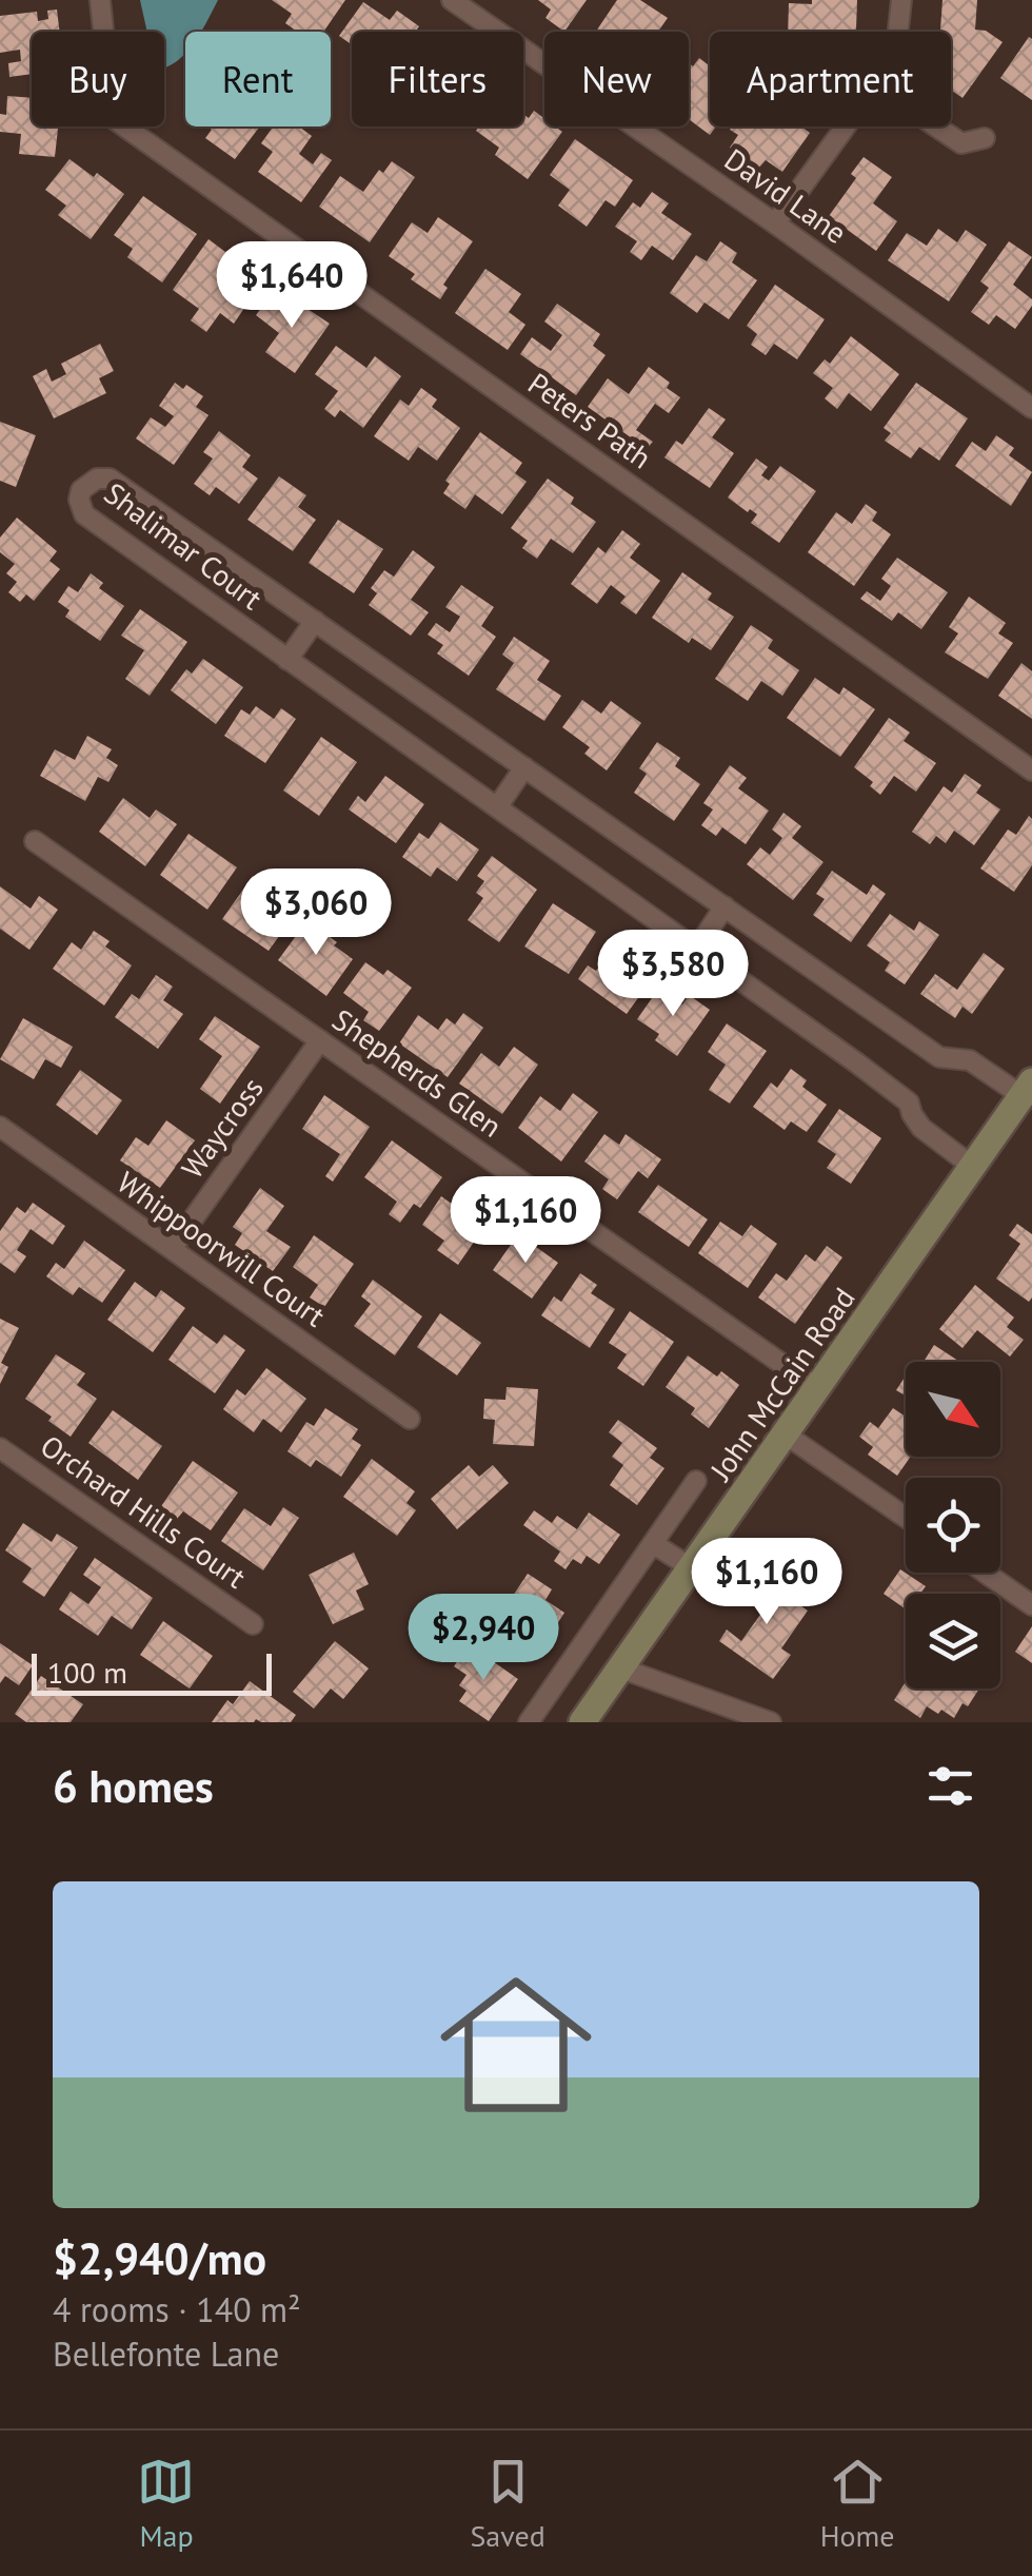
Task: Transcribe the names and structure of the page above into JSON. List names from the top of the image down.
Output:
{
  "streets": {
    "main road": ["John McCain Road"],
    "street": [
      "David Lane",
      "Peters Path",
      "Shalimar Court",
      "Shepherds Glen",
      "Waycross",
      "Whippoorwill Court",
      "Orchard Hills Court"
    ]
  },
  "crossings": [
    ["Shalimar Court", "John McCain Road"],
    ["Shepherds Glen", "Waycross"],
    ["Shepherds Glen", "John McCain Road"],
    ["Waycross", "Whippoorwill Court"]
  ],
  "scale_bar": "100 m",
  "north": "bottom right",
  "page": {
    "chip": [
      "Buy",
      "Rent",
      "Filters",
      "New",
      "Apartment"
    ],
    "price": [
      "$1,640",
      "$3,060",
      "$3,580",
      "$1,160",
      "$1,160",
      "$2,940"
    ],
    "scale": "100 m",
    "heading": "6 homes",
    "list": [
      {
        "name": "$2,940/mo",
        "note": "4 rooms · 140 m² · Bellefonte Lane"
      }
    ],
    "tabs": ["Map", "Saved", "Home"]
  }
}
